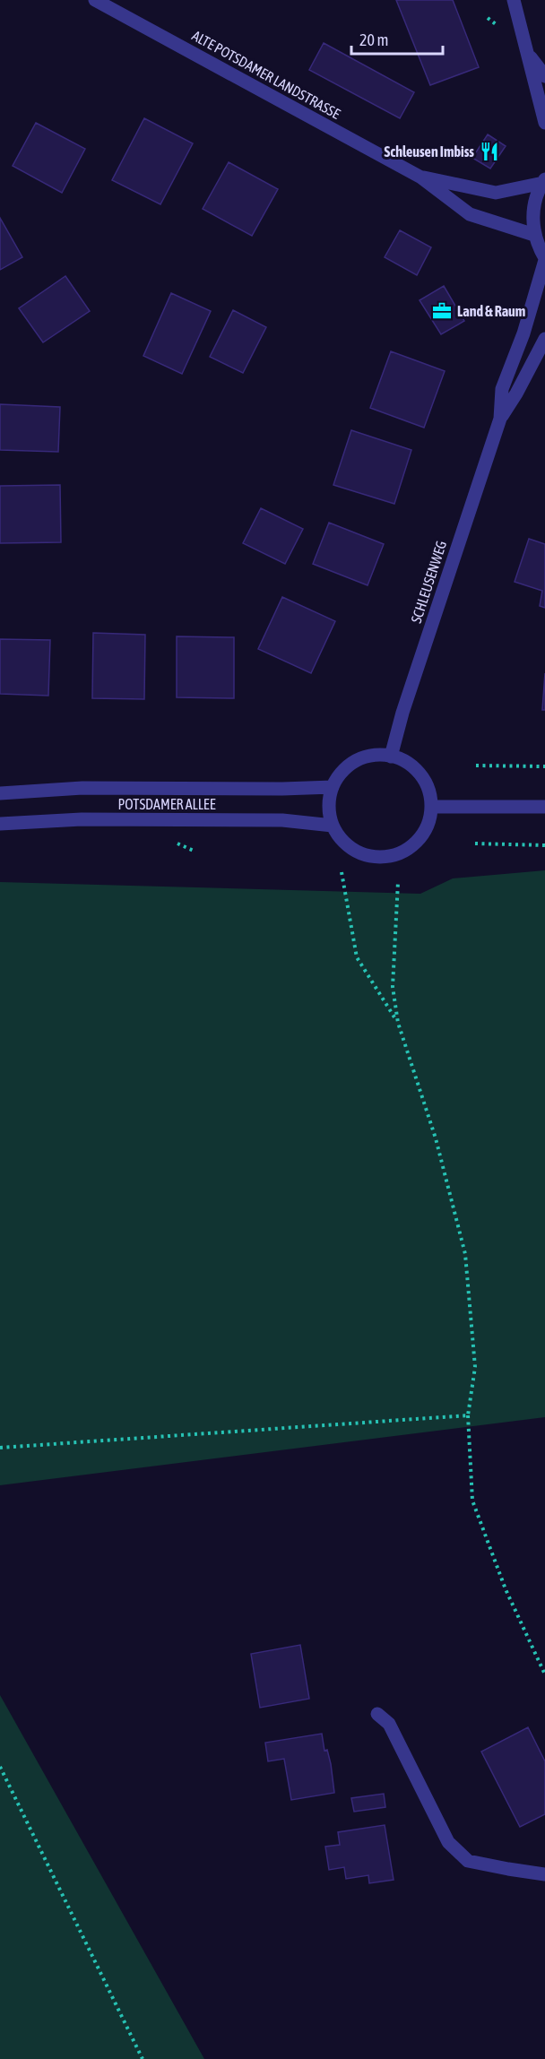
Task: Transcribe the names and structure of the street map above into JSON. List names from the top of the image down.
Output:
{
  "streets": {
    "street": ["ALTE POTSDAMER LANDSTRASSE", "SCHLEUSENWEG", "POTSDAMER ALLEE"]
  },
  "crossings": [
    ["SCHLEUSENWEG", "POTSDAMER ALLEE"]
  ],
  "places": {
    "restaurant": ["Schleusen Imbiss"],
    "office": ["Land & Raum"]
  },
  "scale_bar": "20 m"
}
